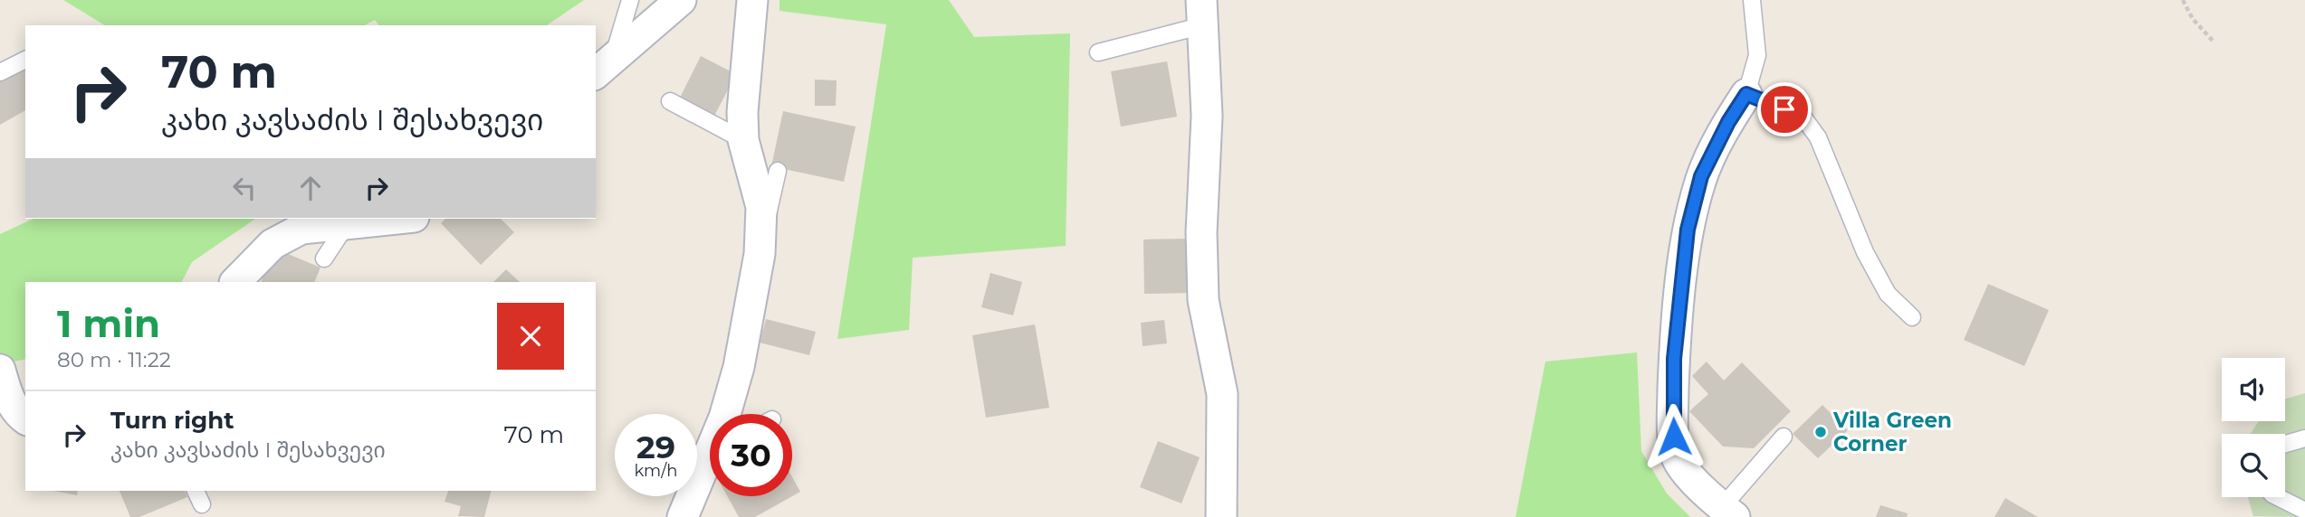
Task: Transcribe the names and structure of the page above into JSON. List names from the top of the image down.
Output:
{
  "places": ["Villa Green Corner"],
  "page": {
    "turn": ["70 m", "კახი კავსაძის I შესახვევი"],
    "heading": ["1 min", "80 m · 11:22"],
    "list": [
      {
        "name": "Turn right",
        "note": "კახი კავსაძის I შესახვევი",
        "value": "70 m"
      }
    ],
    "speed": "29 km/h",
    "limit": "30"
  }
}
